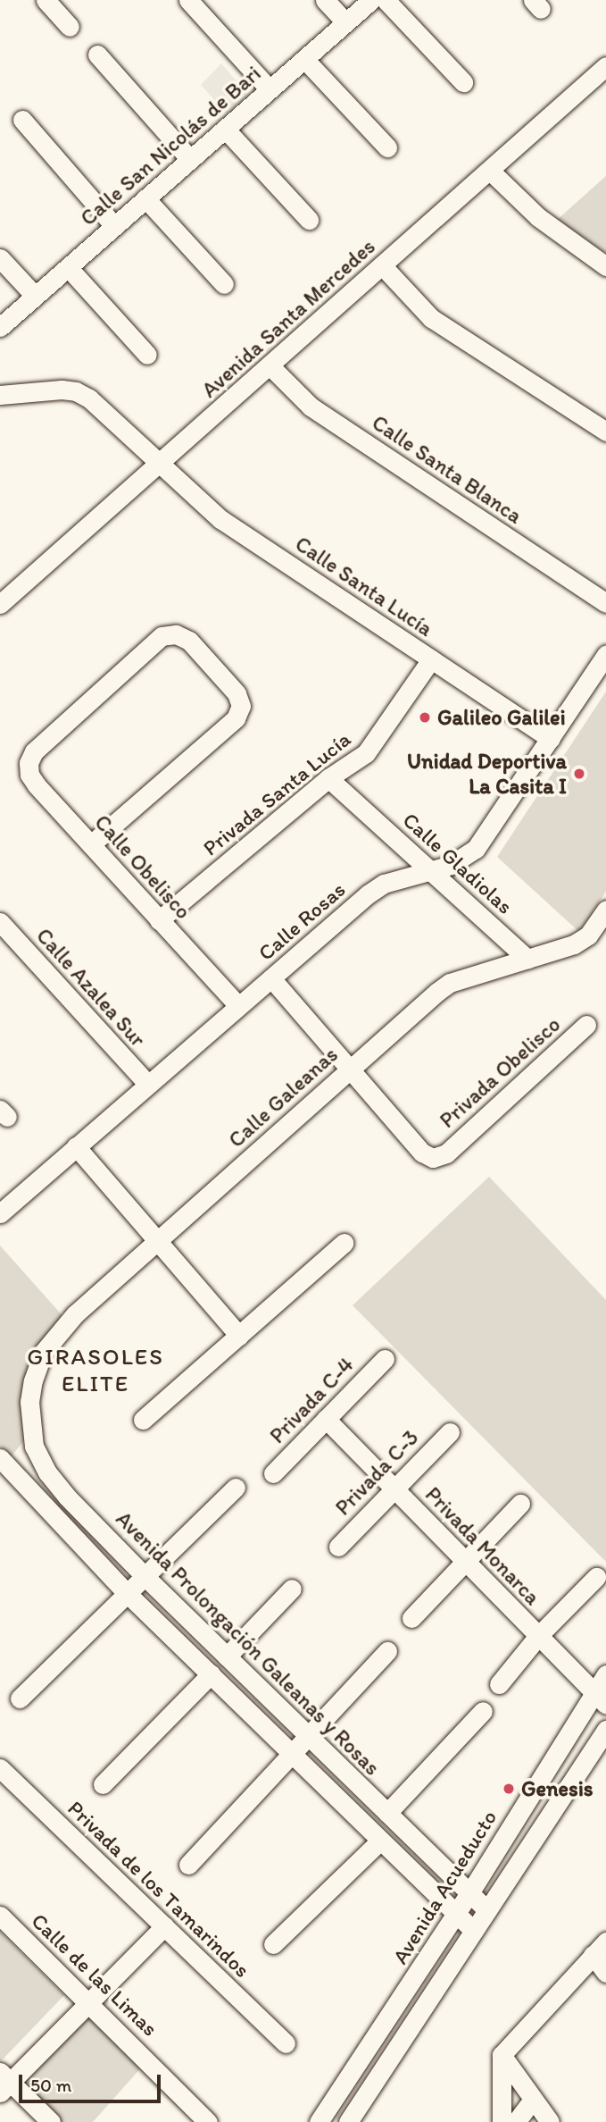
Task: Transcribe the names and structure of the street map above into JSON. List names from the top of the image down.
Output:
{
  "streets": {
    "street": [
      "Calle San Nicolás de Bari",
      "Avenida Santa Mercedes",
      "Calle Santa Blanca",
      "Calle Santa Lucía",
      "Privada Santa Lucía",
      "Calle Gladiolas",
      "Calle Obelisco",
      "Calle Rosas",
      "Calle Azalea Sur",
      "Privada Obelisco",
      "Calle Galeanas",
      "Privada C-4",
      "Privada C-3",
      "Privada Monarca",
      "Avenida Prolongación Galeanas y Rosas",
      "Avenida Acueducto",
      "Privada de los Tamarindos",
      "Calle de las Limas"
    ]
  },
  "crossings": [
    ["Avenida Santa Mercedes", "Calle Santa Blanca"],
    ["Avenida Santa Mercedes", "Calle Santa Lucía"],
    ["Calle Santa Lucía", "Privada Santa Lucía"],
    ["Calle Santa Lucía", "Calle Rosas"],
    ["Privada Santa Lucía", "Calle Gladiolas"],
    ["Privada Santa Lucía", "Calle Obelisco"],
    ["Calle Gladiolas", "Calle Rosas"],
    ["Calle Gladiolas", "Calle Galeanas"],
    ["Calle Obelisco", "Calle Rosas"],
    ["Calle Rosas", "Calle Azalea Sur"],
    ["Privada Obelisco", "Calle Galeanas"],
    ["Calle Galeanas", "Avenida Prolongación Galeanas y Rosas"],
    ["Privada C-4", "Privada Monarca"],
    ["Privada C-3", "Privada Monarca"],
    ["Privada Monarca", "Avenida Acueducto"],
    ["Avenida Prolongación Galeanas y Rosas", "Avenida Acueducto"]
  ],
  "districts": ["GIRASOLES ELITE"],
  "places": ["Galileo Galilei", "Unidad Deportiva La Casita I", "Genesis"],
  "scale_bar": "50 m"
}
